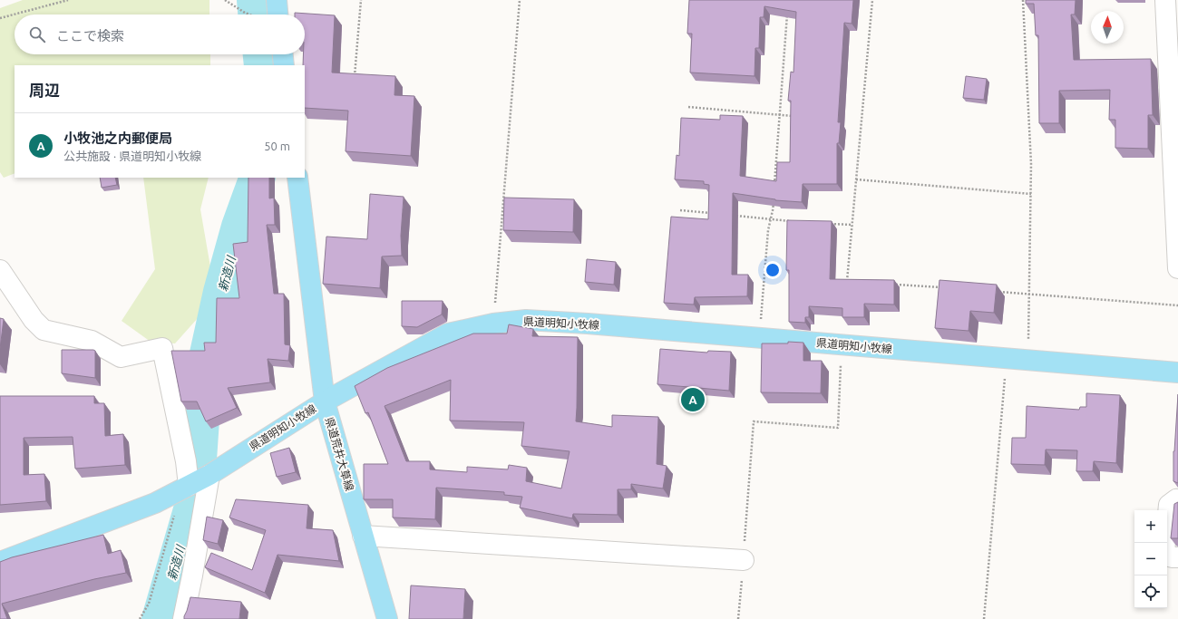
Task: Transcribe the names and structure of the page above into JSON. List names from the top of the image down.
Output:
{
  "streets": {
    "main road": ["県道明知小牧線", "県道荒井大草線"]
  },
  "crossings": [
    ["県道明知小牧線", "県道荒井大草線"]
  ],
  "water": ["新造川"],
  "north": "top",
  "page": {
    "search": "ここで検索",
    "heading": "周辺",
    "list": [
      {
        "mark": "A",
        "name": "小牧池之内郵便局",
        "note": "公共施設 · 県道明知小牧線",
        "value": "50 m"
      }
    ],
    "pins": "A",
    "map_buttons": ["+", "−"]
  }
}
